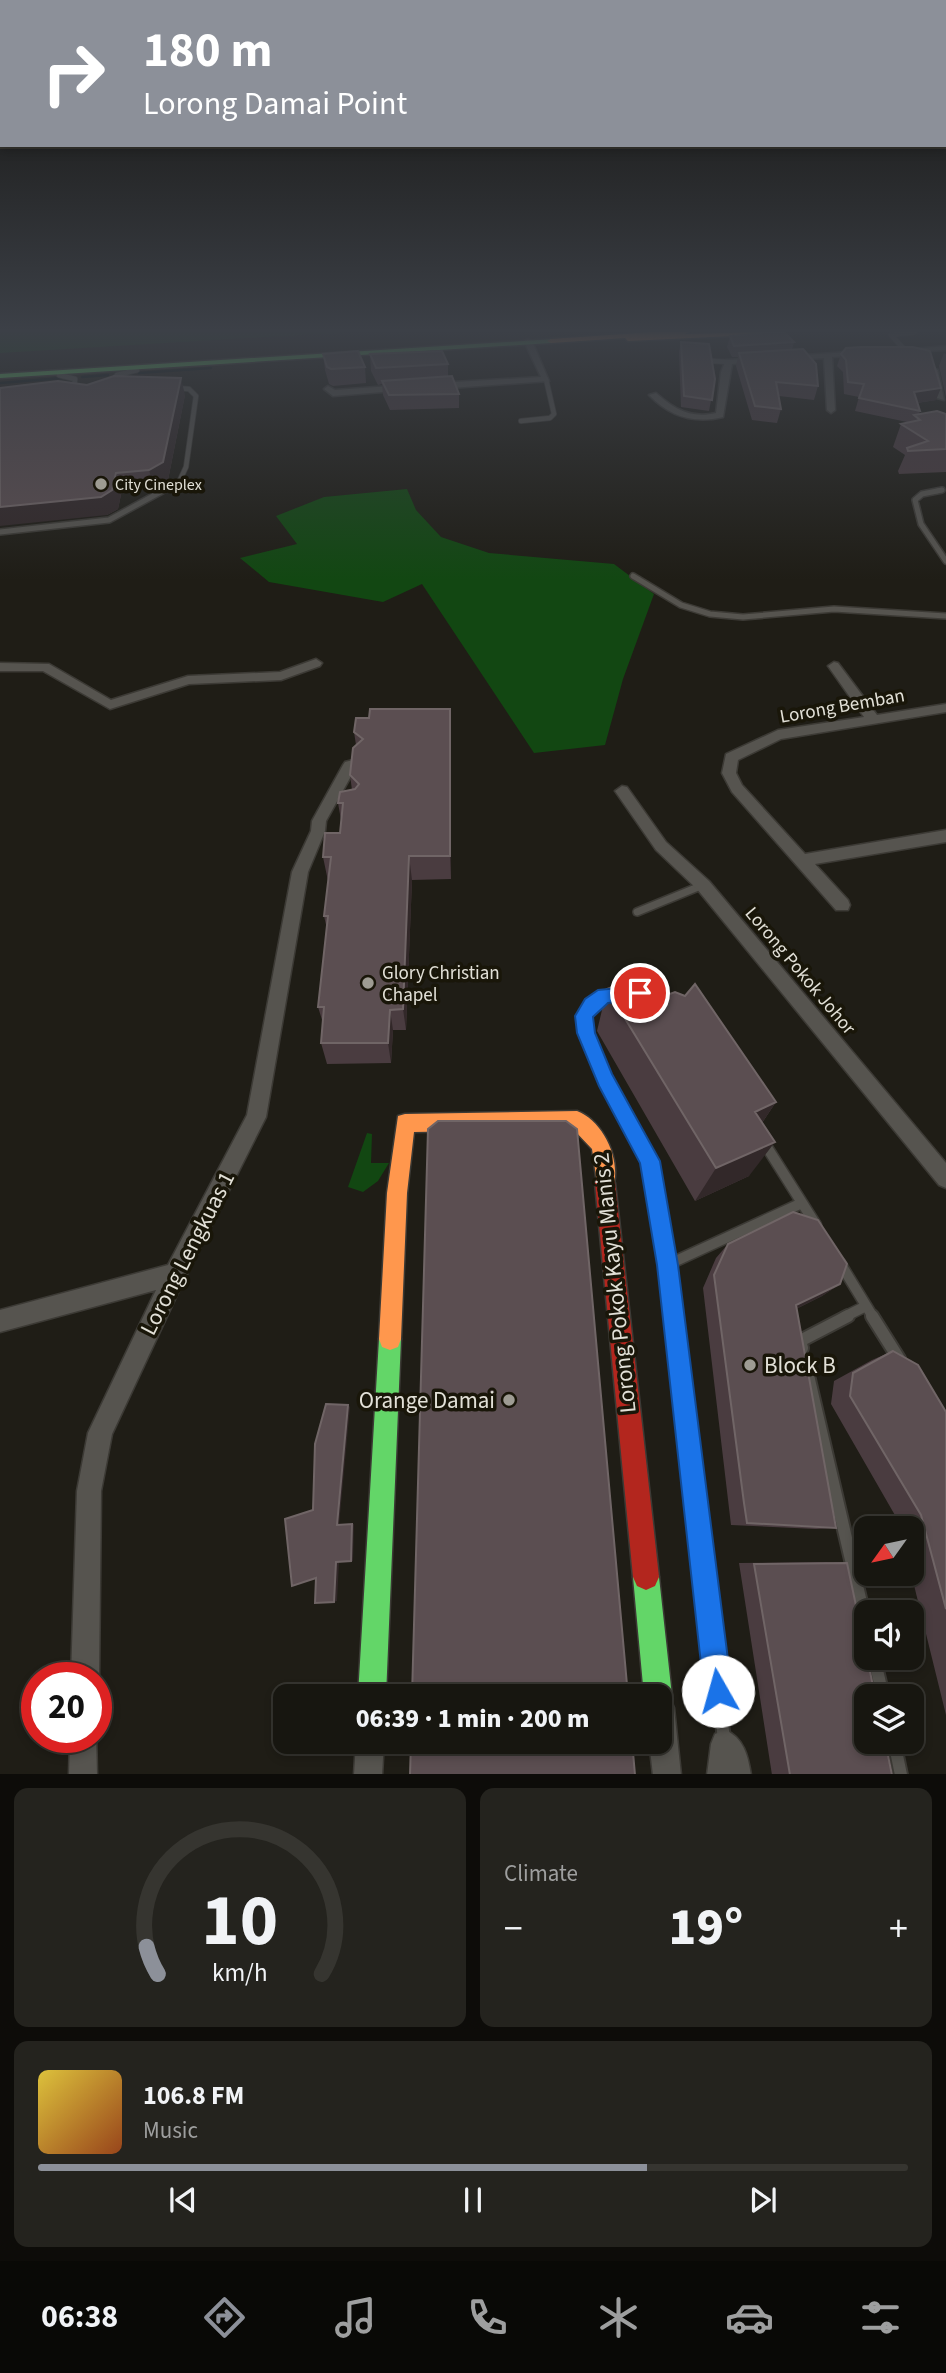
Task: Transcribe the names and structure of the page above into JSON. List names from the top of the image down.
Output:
{
  "streets": {
    "main road": ["Lorong Pokok Kayu Manis 2"],
    "street": ["Lorong Bemban", "Lorong Pokok Johor", "Lorong Lengkuas 1"]
  },
  "places": [
    "City Cineplex",
    "Glory Christian Chapel",
    "Block B",
    "Orange Damai"
  ],
  "north": "bottom left",
  "page": {
    "turn": ["180 m", "Lorong Damai Point"],
    "limit": "20",
    "trip": "06:39 · 1 min · 200 m",
    "tile": "Climate",
    "heat": ["−", "19°", "+"],
    "song": ["106.8 FM", "Music"],
    "tabs": "06:38",
    "gauge": ["10", "km/h"]
  }
}
